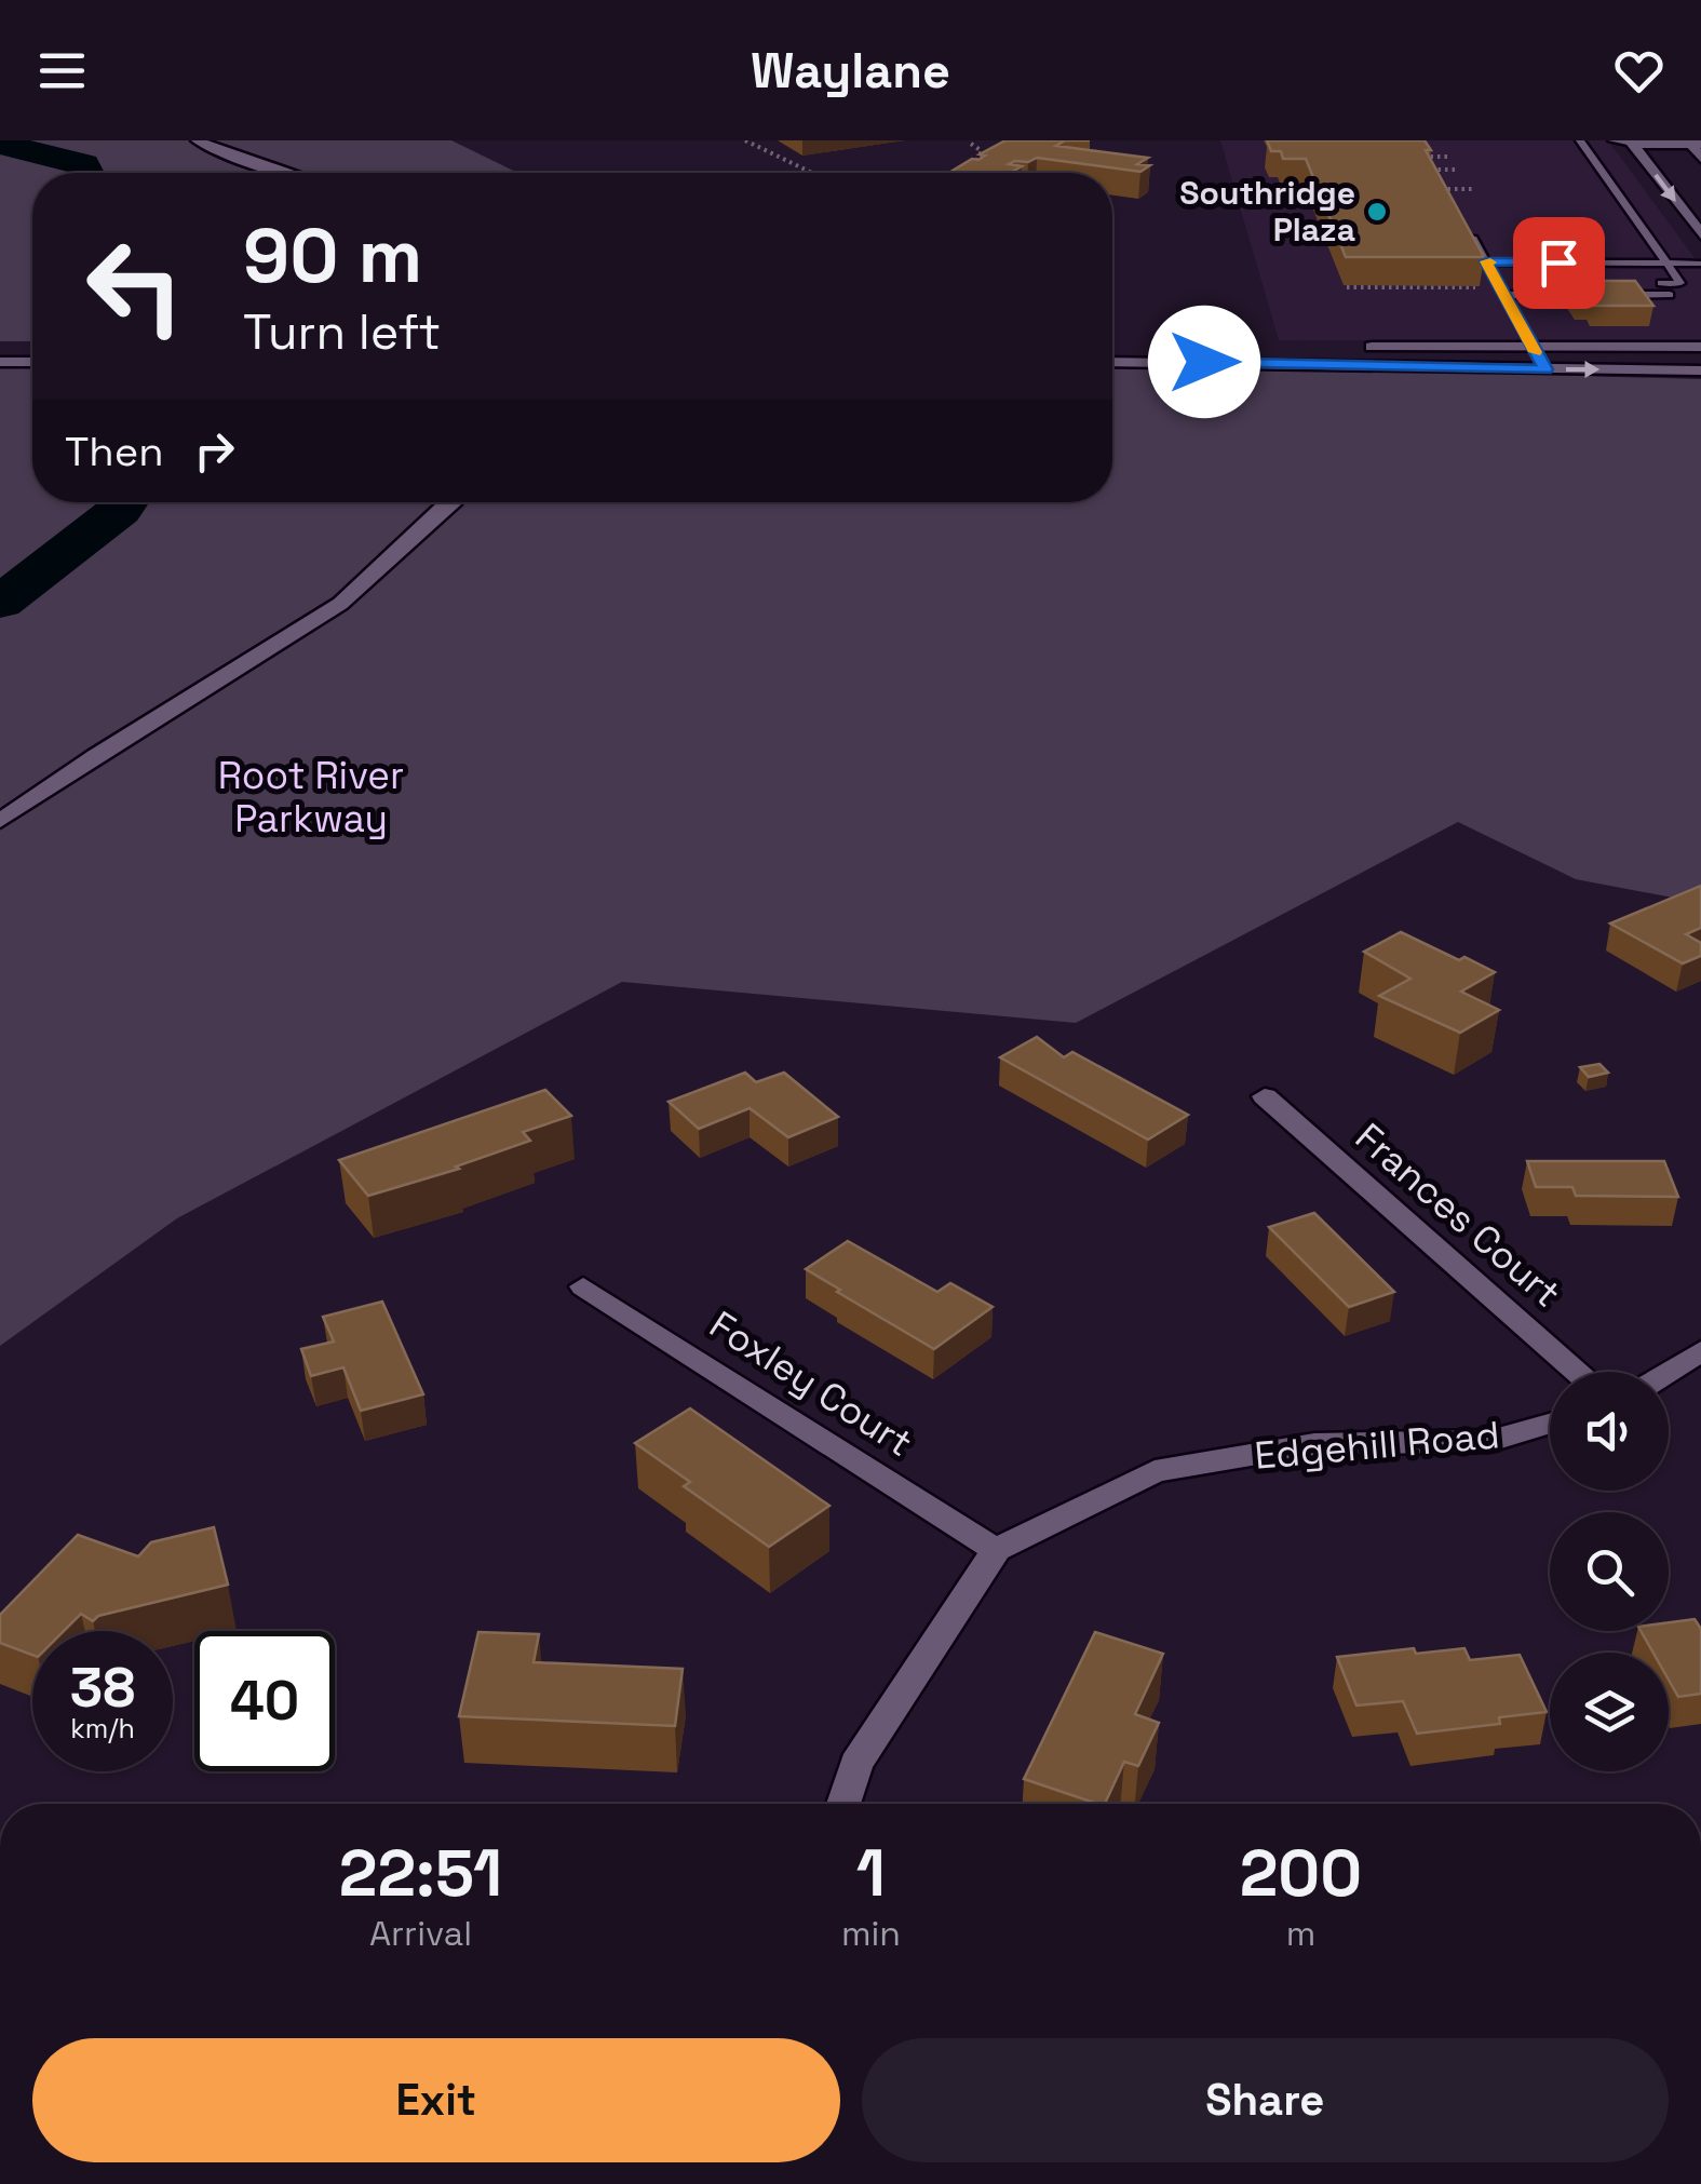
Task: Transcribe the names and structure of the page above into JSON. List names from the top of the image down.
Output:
{
  "streets": {
    "street": ["Frances Court", "Foxley Court", "Edgehill Road"]
  },
  "crossings": [
    ["Foxley Court", "Edgehill Road"]
  ],
  "parks": ["Root River Parkway"],
  "places": ["Southridge Plaza"],
  "page": {
    "header": "Waylane",
    "turn": ["90 m", "Turn left"],
    "then": "Then",
    "speed": "38 km/h",
    "limit": "40",
    "eta": [
      "22:51",
      "Arrival",
      "1",
      "min",
      "200",
      "m"
    ],
    "buttons": ["Exit", "Share"]
  }
}
